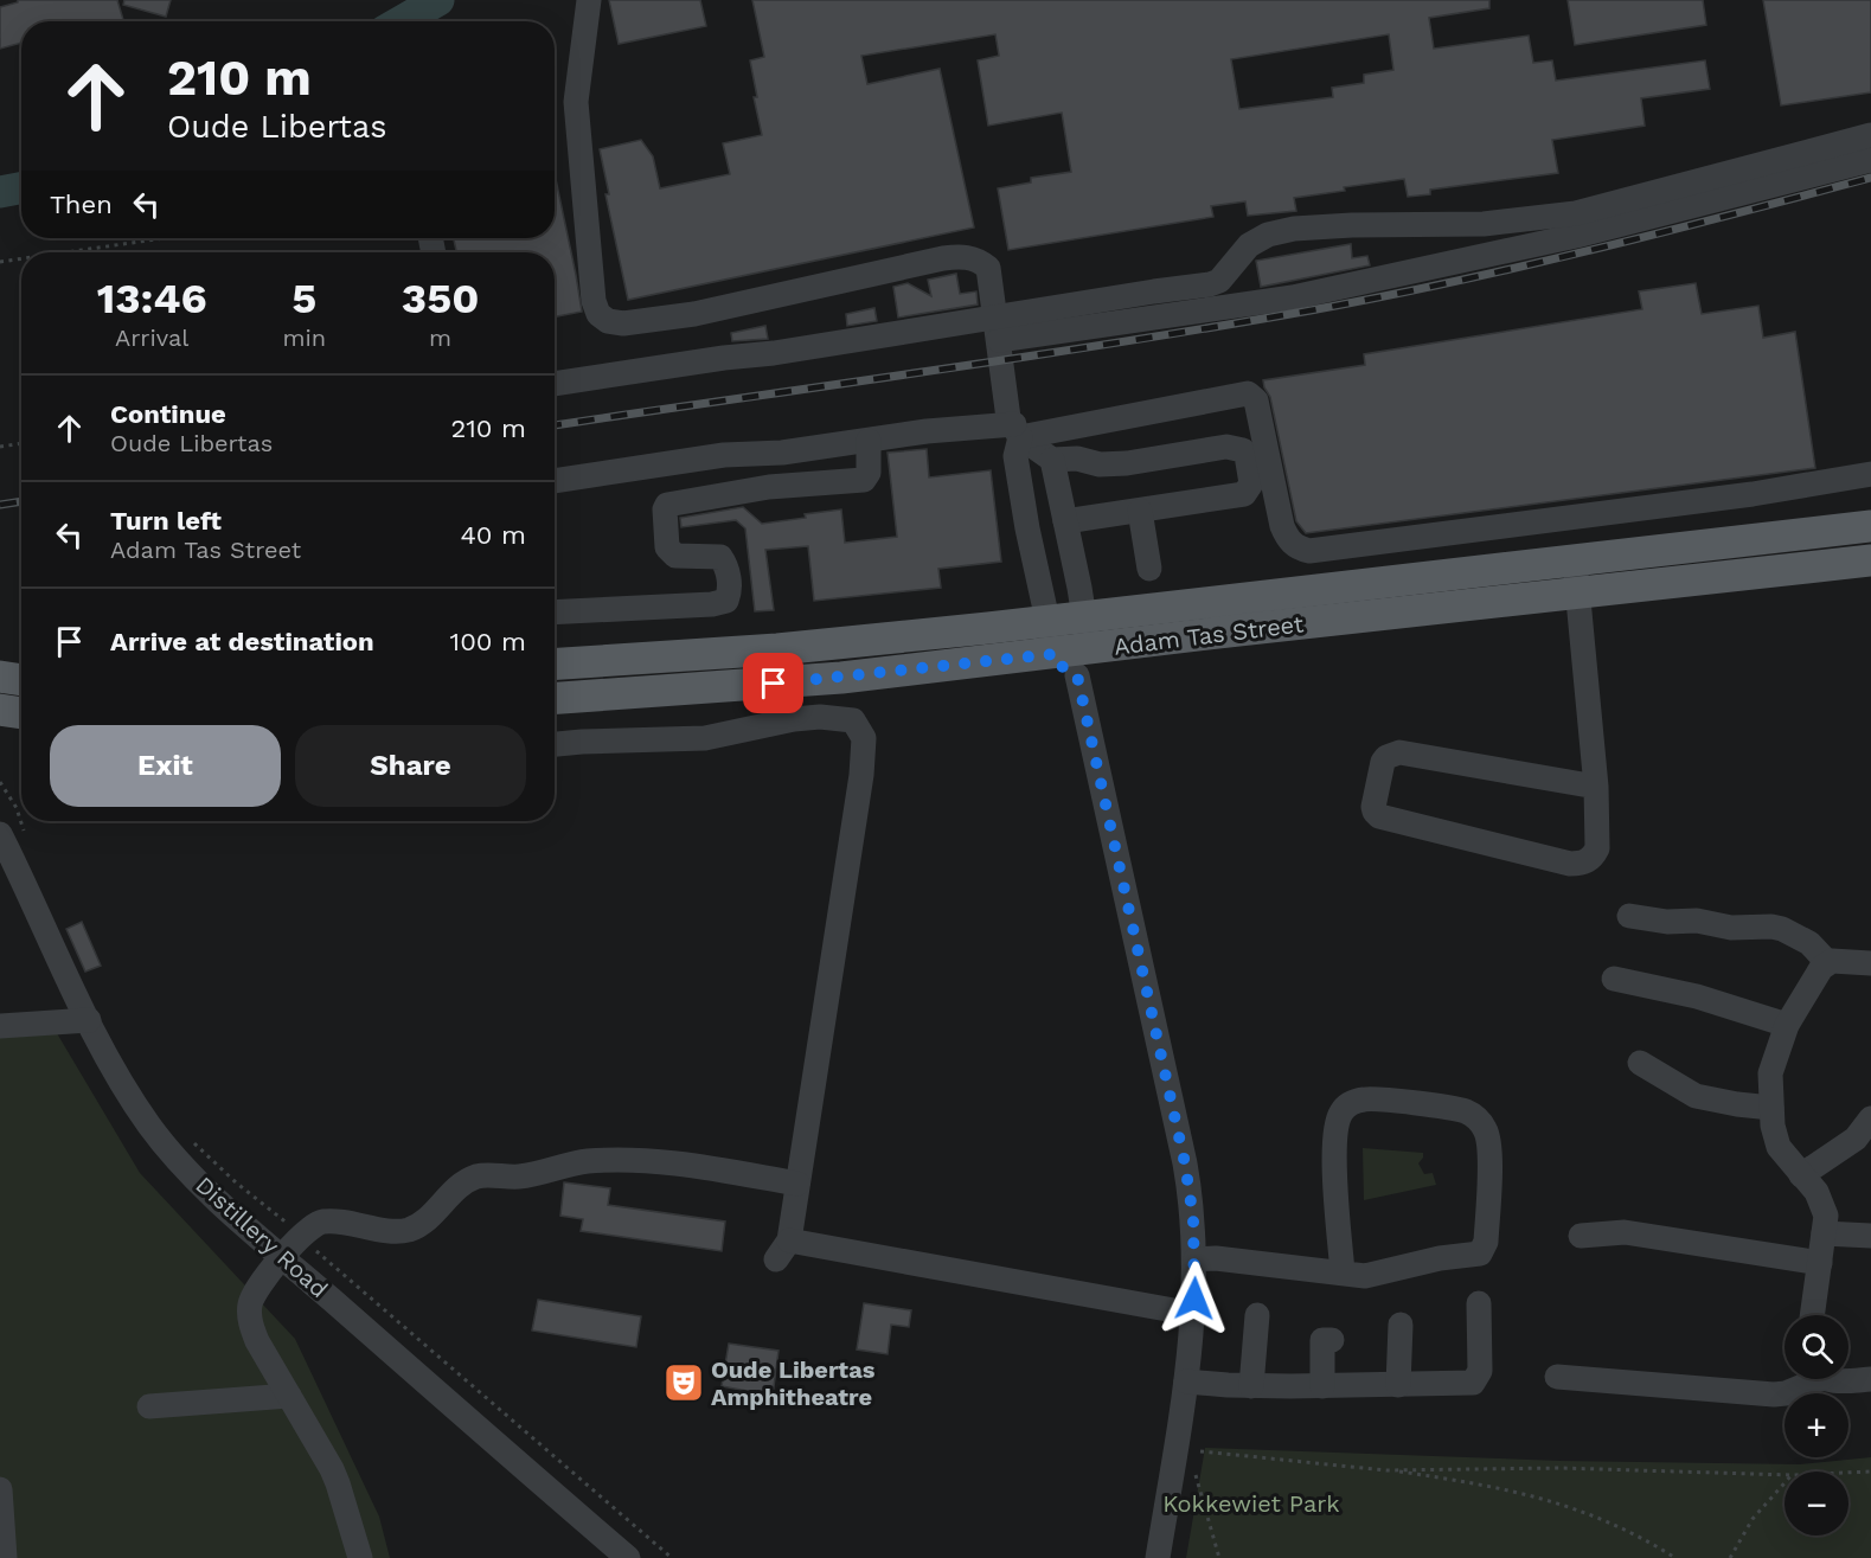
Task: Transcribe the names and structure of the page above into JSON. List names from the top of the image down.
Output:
{
  "streets": {
    "main road": ["Adam Tas Street"],
    "street": ["Distillery Road"]
  },
  "parks": ["Kokkewiet Park"],
  "places": {
    "theatre": ["Oude Libertas Amphitheatre"]
  },
  "page": {
    "turn": ["210 m", "Oude Libertas"],
    "then": "Then",
    "eta": [
      "13:46",
      "Arrival",
      "5",
      "min",
      "350",
      "m"
    ],
    "list": [
      {
        "name": "Continue",
        "note": "Oude Libertas",
        "value": "210 m"
      },
      {
        "name": "Turn left",
        "note": "Adam Tas Street",
        "value": "40 m"
      },
      {
        "name": "Arrive at destination",
        "value": "100 m"
      }
    ],
    "buttons": ["Exit", "Share"],
    "map_buttons": ["+", "−"]
  }
}
